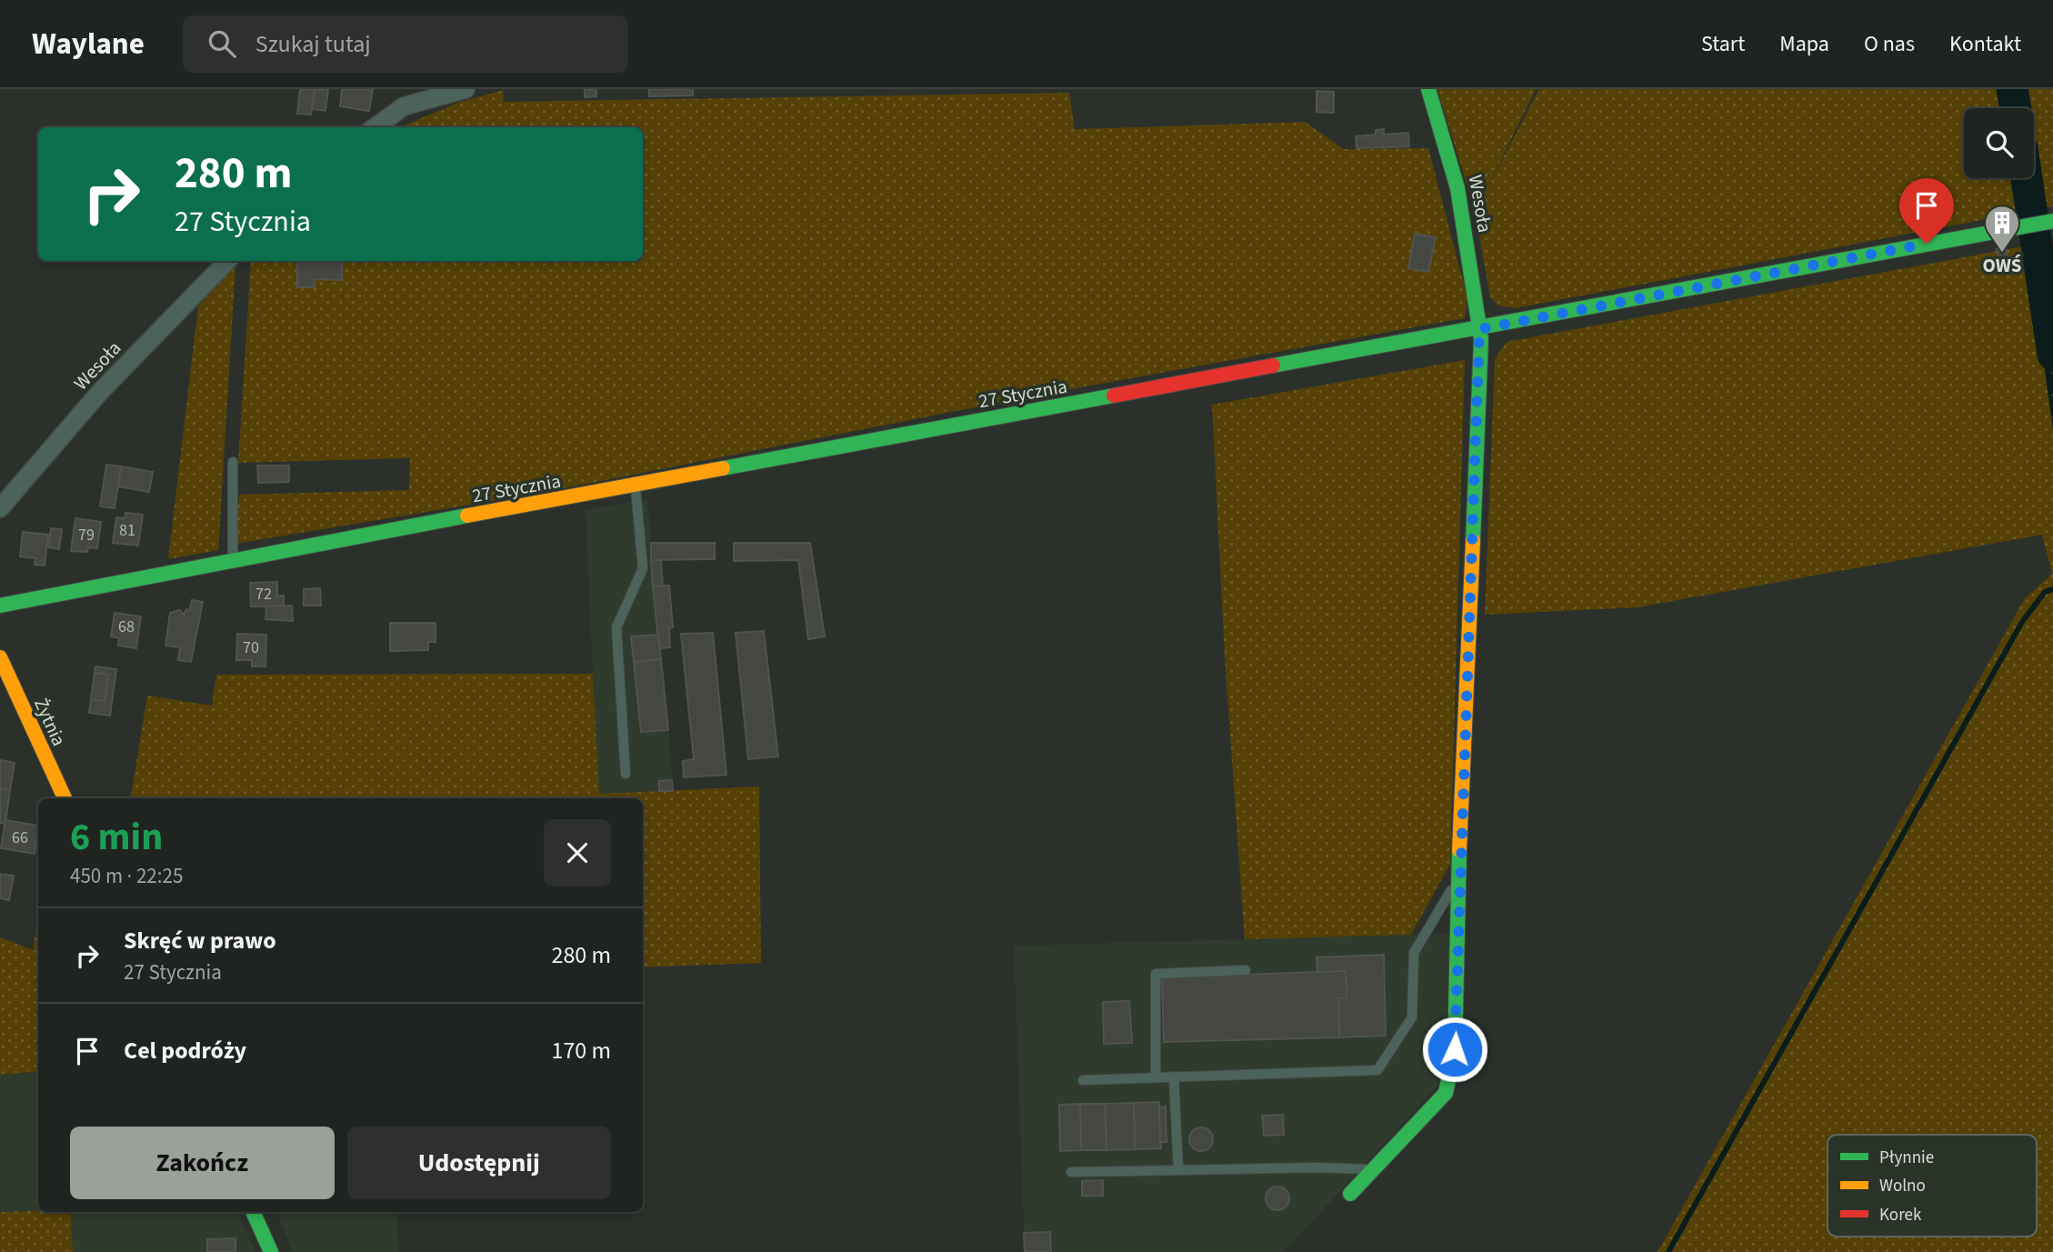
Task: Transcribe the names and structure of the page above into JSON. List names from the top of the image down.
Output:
{
  "streets": {
    "street": ["Wesoła", "27 Stycznia", "Żytnia"]
  },
  "crossings": [
    ["Wesoła", "27 Stycznia"]
  ],
  "places": {
    "building": ["OWŚ"]
  },
  "house_numbers": [
    "81",
    "79",
    "72",
    "68",
    "70",
    "66"
  ],
  "legend": ["Płynnie", "Wolno", "Korek"],
  "page": {
    "header": "Waylane",
    "search": "Szukaj tutaj",
    "nav": [
      "Start",
      "Mapa",
      "O nas",
      "Kontakt"
    ],
    "turn": ["280 m", "27 Stycznia"],
    "heading": ["6 min", "450 m · 22:25"],
    "list": [
      {
        "name": "Skręć w prawo",
        "note": "27 Stycznia",
        "value": "280 m"
      },
      {
        "name": "Cel podróży",
        "value": "170 m"
      }
    ],
    "buttons": ["Zakończ", "Udostępnij"]
  }
}
